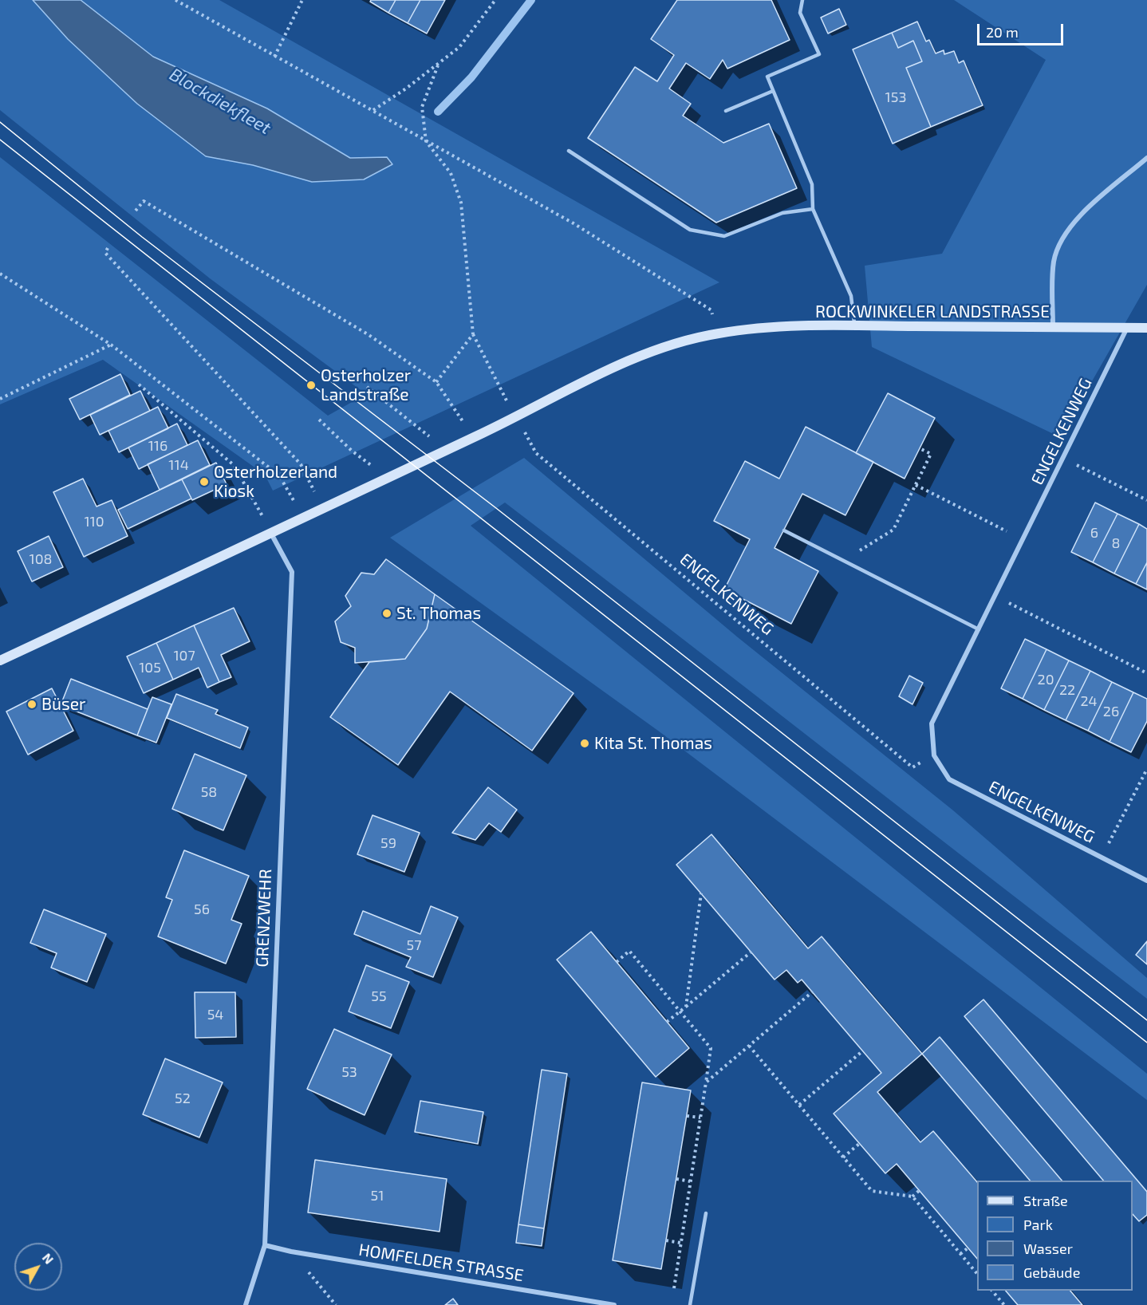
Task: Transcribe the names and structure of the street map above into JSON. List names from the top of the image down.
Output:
{
  "streets": {
    "main road": ["ROCKWINKELER LANDSTRASSE"],
    "street": ["ENGELKENWEG", "GRENZWEHR", "HOMFELDER STRASSE"]
  },
  "crossings": [
    ["ROCKWINKELER LANDSTRASSE", "ENGELKENWEG"],
    ["GRENZWEHR", "HOMFELDER STRASSE"]
  ],
  "water": ["Blockdiekfleet"],
  "places": [
    "Osterholzer Landstraße",
    "Osterholzerland Kiosk",
    "St. Thomas",
    "Büser",
    "Kita St. Thomas"
  ],
  "house_numbers": [
    "153",
    "116",
    "114",
    "110",
    "6",
    "8",
    "108",
    "107",
    "105",
    "20",
    "22",
    "24",
    "26",
    "58",
    "59",
    "56",
    "57",
    "55",
    "54",
    "53",
    "52",
    "51"
  ],
  "legend": [
    "Straße",
    "Park",
    "Wasser",
    "Gebäude"
  ],
  "scale_bar": "20 m",
  "north": "top right"
}
